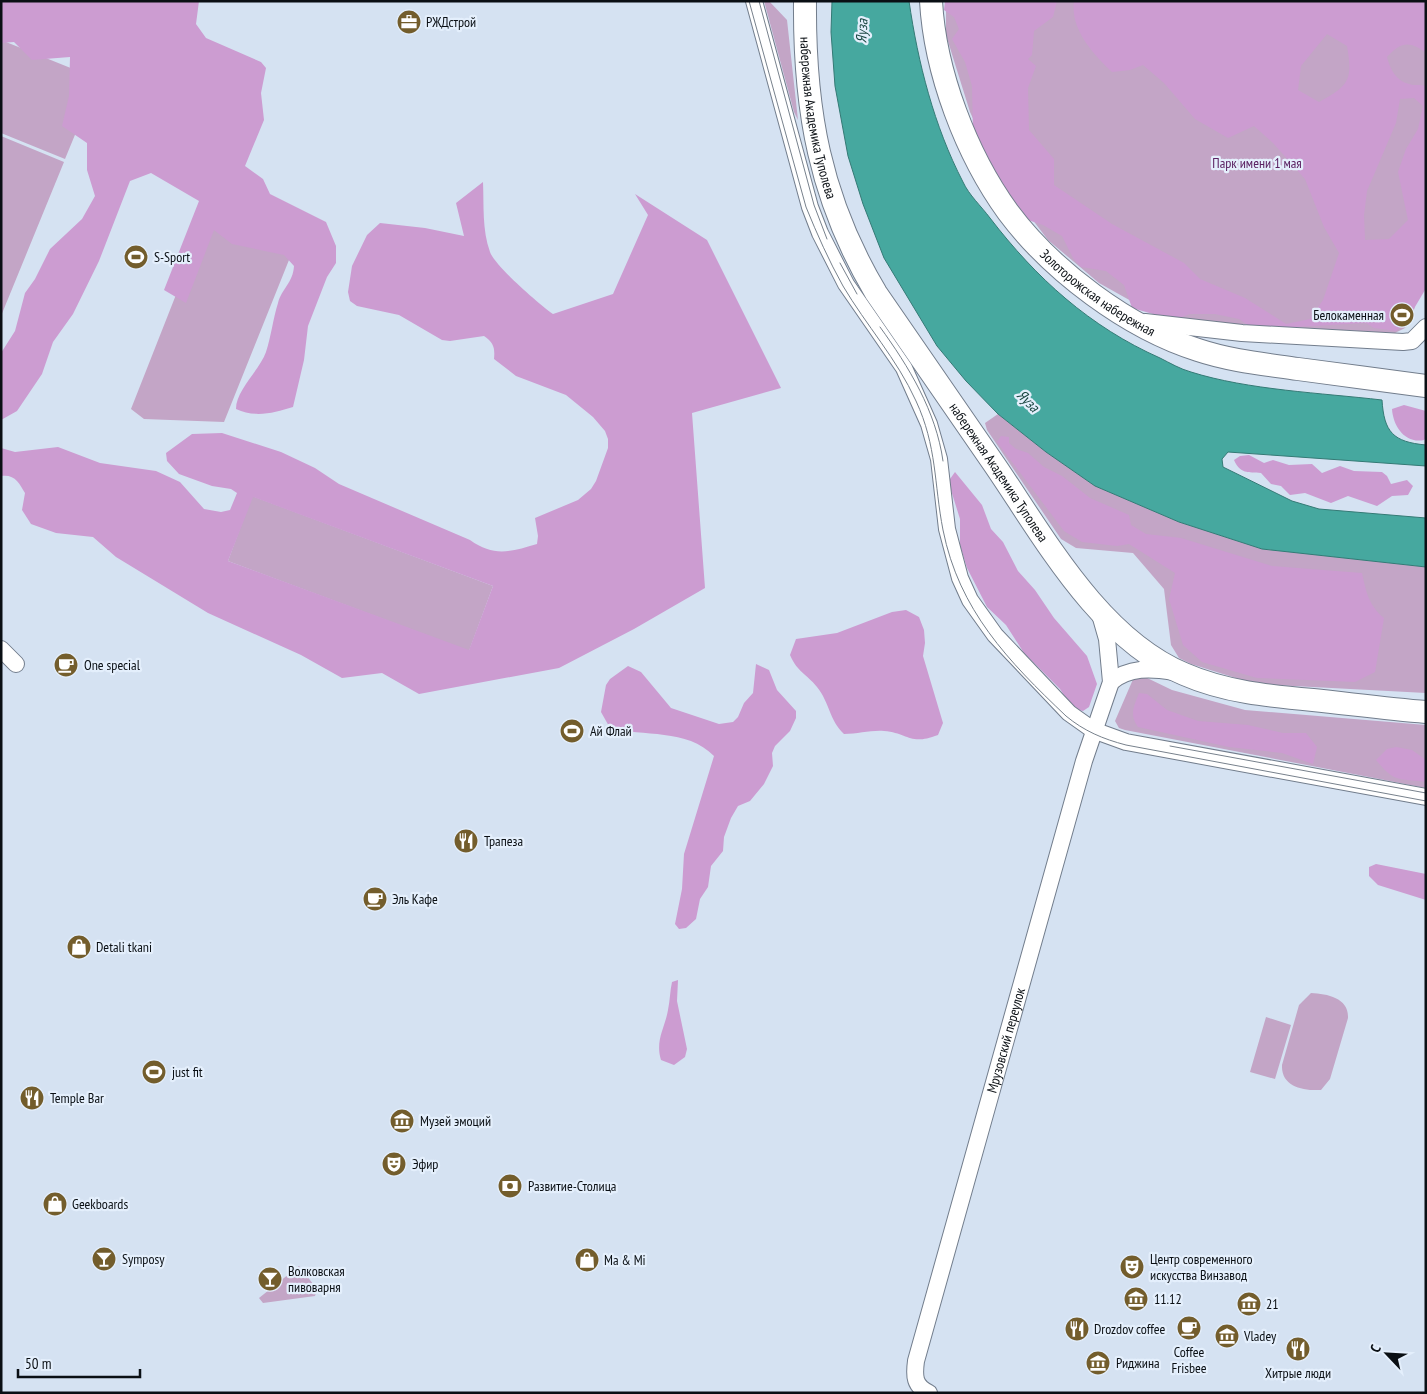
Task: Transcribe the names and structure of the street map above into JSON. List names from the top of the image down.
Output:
{
  "streets": {
    "main road": ["набережная Академика Туполева", "Золоторожская набережная"],
    "street": ["Мрузовский переулок"]
  },
  "crossings": [
    ["набережная Академика Туполева", "Мрузовский переулок"]
  ],
  "water": ["Яуза"],
  "parks": ["Парк имени 1 мая"],
  "places": {
    "office": ["РЖДстрой"],
    "sports": [
      "S-Sport",
      "Белокаменная",
      "Ай Флай",
      "just fit"
    ],
    "cafe": ["One special", "Эль Кафе", "Coffee Frisbee"],
    "restaurant": [
      "Трапеза",
      "Temple Bar",
      "Drozdov coffee",
      "Хитрые люди"
    ],
    "shop": ["Detali tkani", "Geekboards", "Ma & Mi"],
    "museum": [
      "Музей эмоций",
      "11.12",
      "21",
      "Vladey",
      "Риджина"
    ],
    "theatre": ["Эфир", "Центр современного искусства Винзавод"],
    "bank": ["Развитие-Столица"],
    "bar": ["Symposy", "Волковская пивоварня"]
  },
  "scale_bar": "50 m",
  "north": "top left"
}
